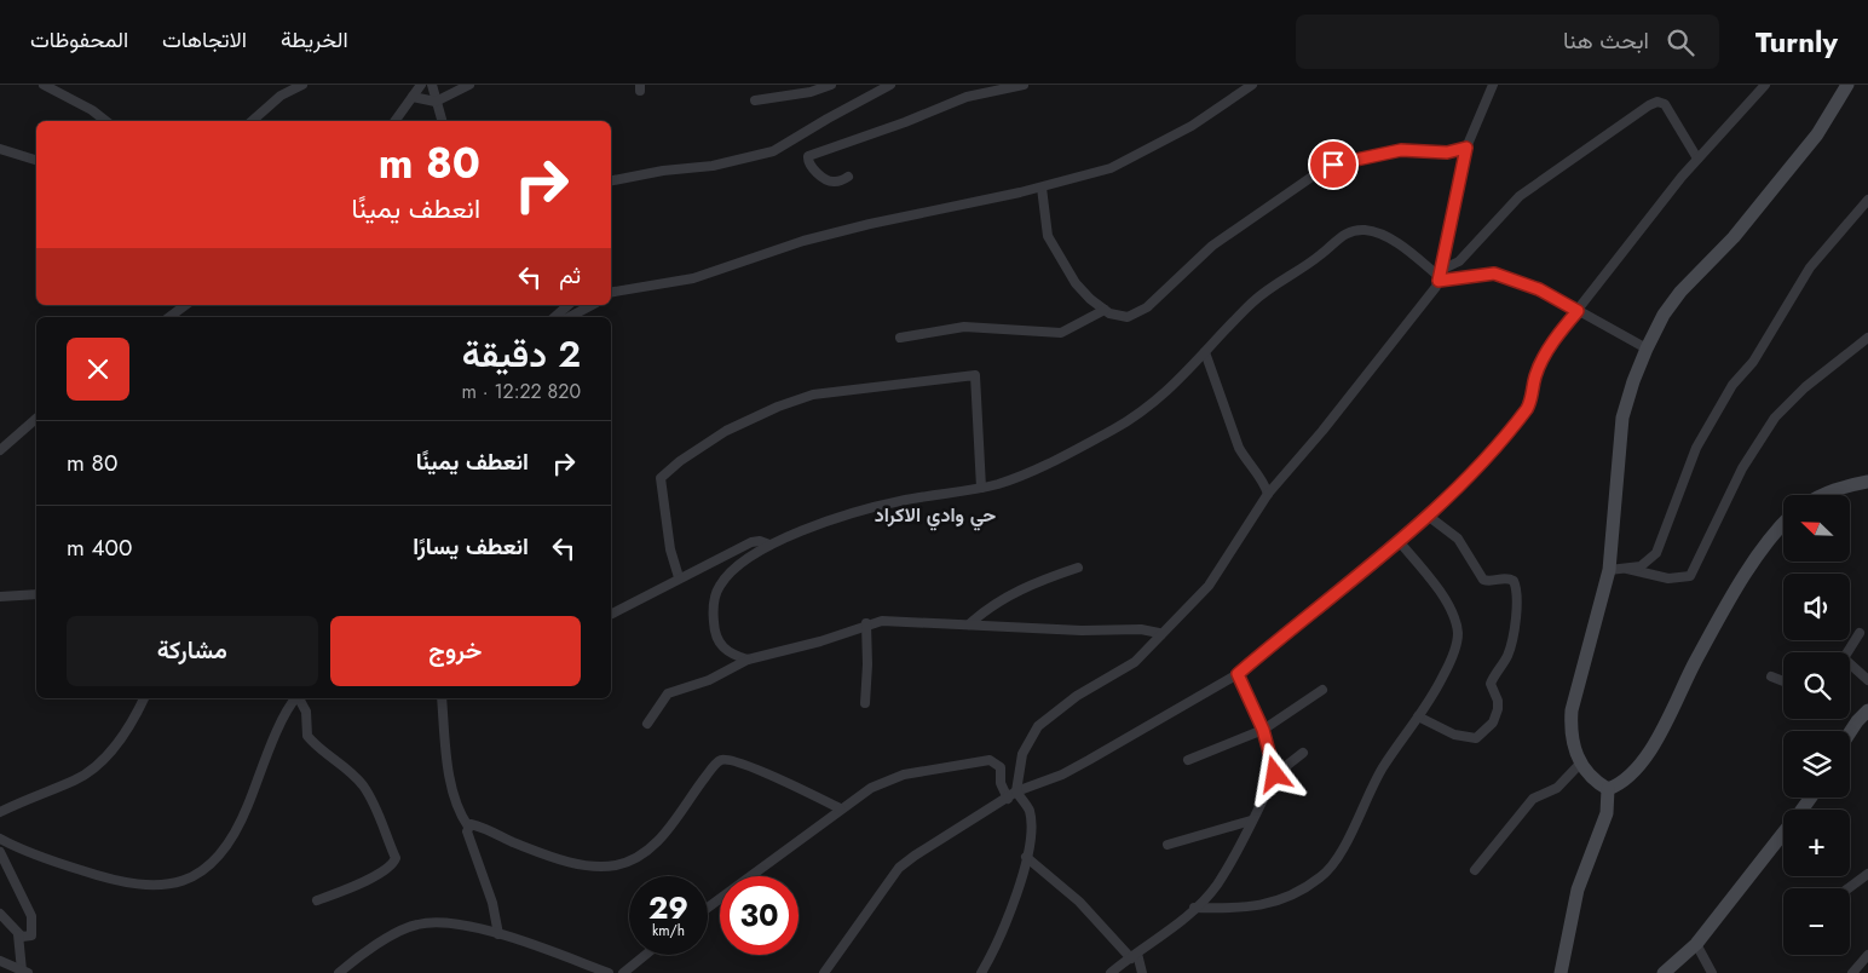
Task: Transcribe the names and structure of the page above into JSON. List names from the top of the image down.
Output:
{
  "districts": ["حي وادي الاكراد"],
  "north": "top left",
  "page": {
    "header": "Turnly",
    "search": "ابحث هنا",
    "nav": ["الخريطة", "الاتجاهات", "المحفوظات"],
    "turn": ["80 m", "انعطف يمينًا"],
    "then": "ثم",
    "heading": ["2 دقيقة", "820 m · 12:22"],
    "list": [
      {
        "name": "انعطف يمينًا",
        "value": "80 m"
      },
      {
        "name": "انعطف يسارًا",
        "value": "400 m"
      }
    ],
    "map_buttons": ["+", "−"],
    "buttons": ["خروج", "مشاركة"],
    "speed": "29 km/h",
    "limit": "30"
  }
}
